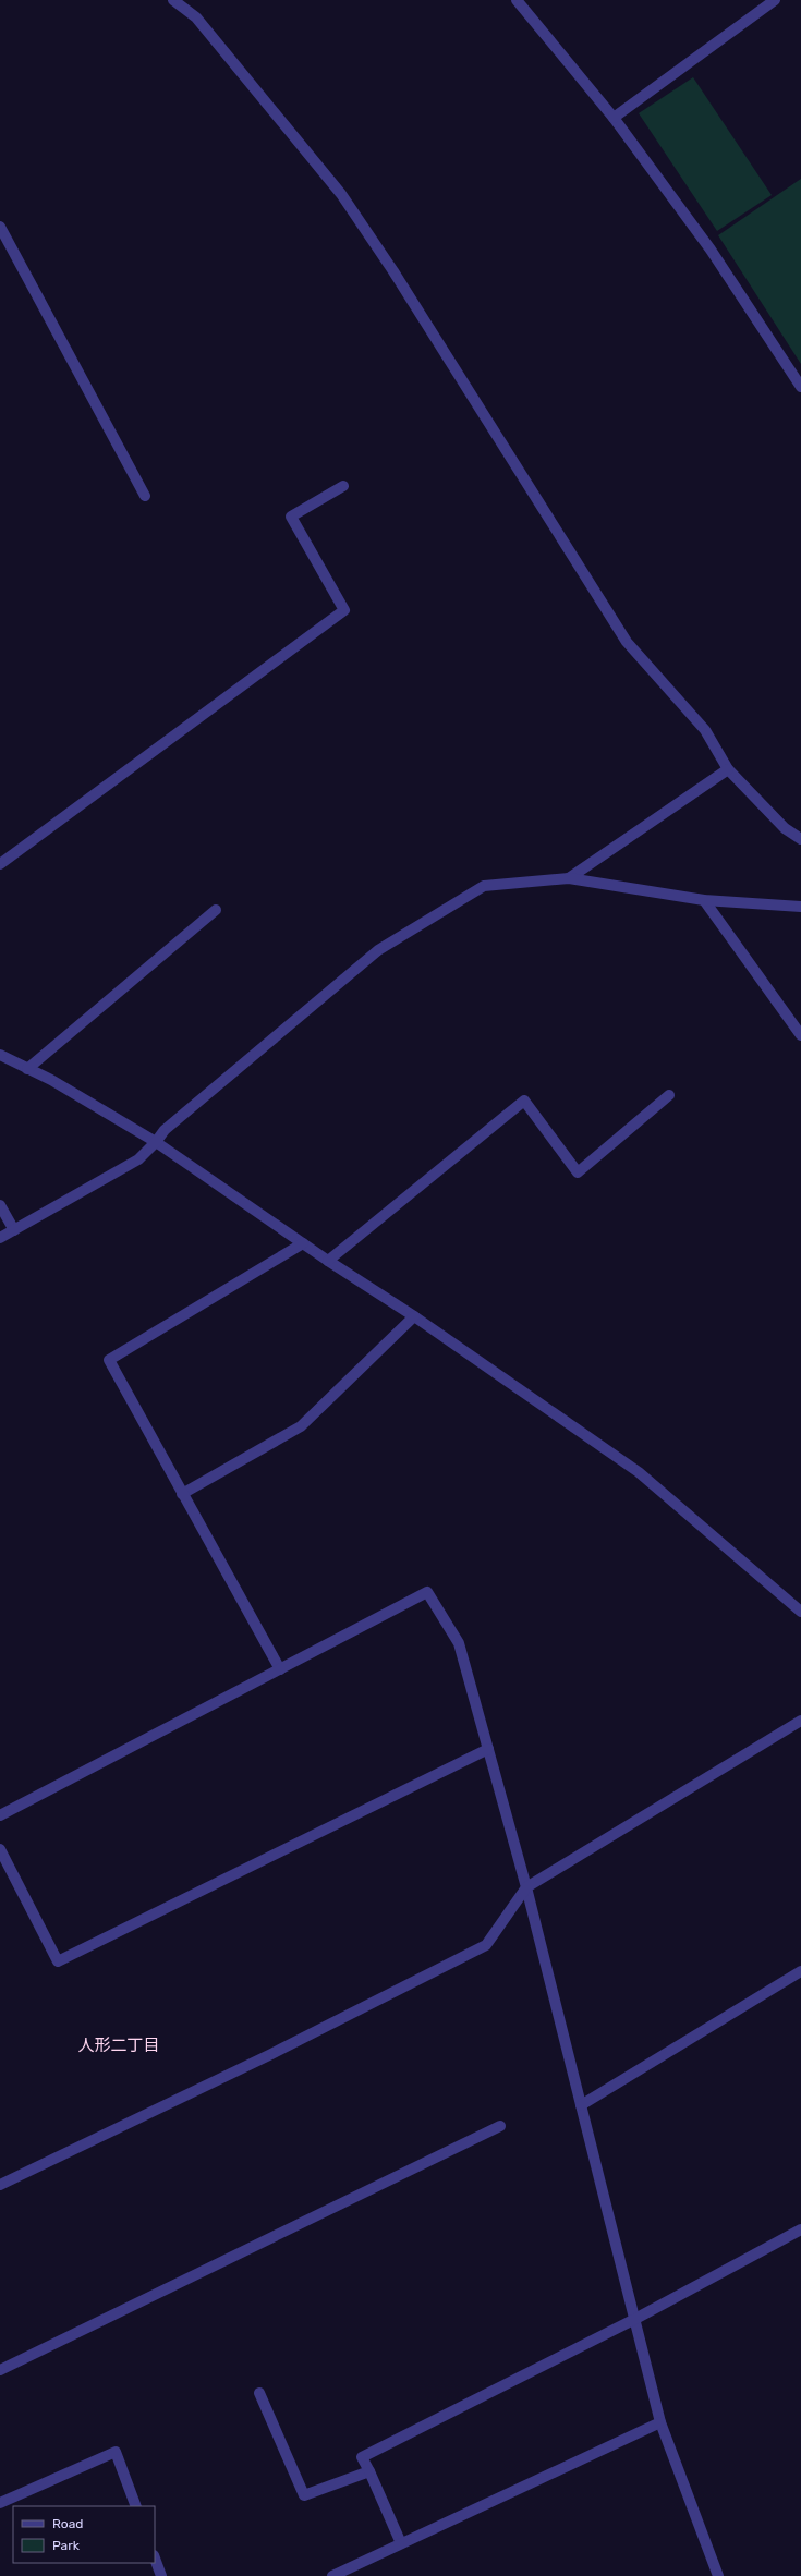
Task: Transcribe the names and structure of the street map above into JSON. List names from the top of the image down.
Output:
{
  "districts": ["人形二丁目"],
  "legend": ["Road", "Park"]
}
